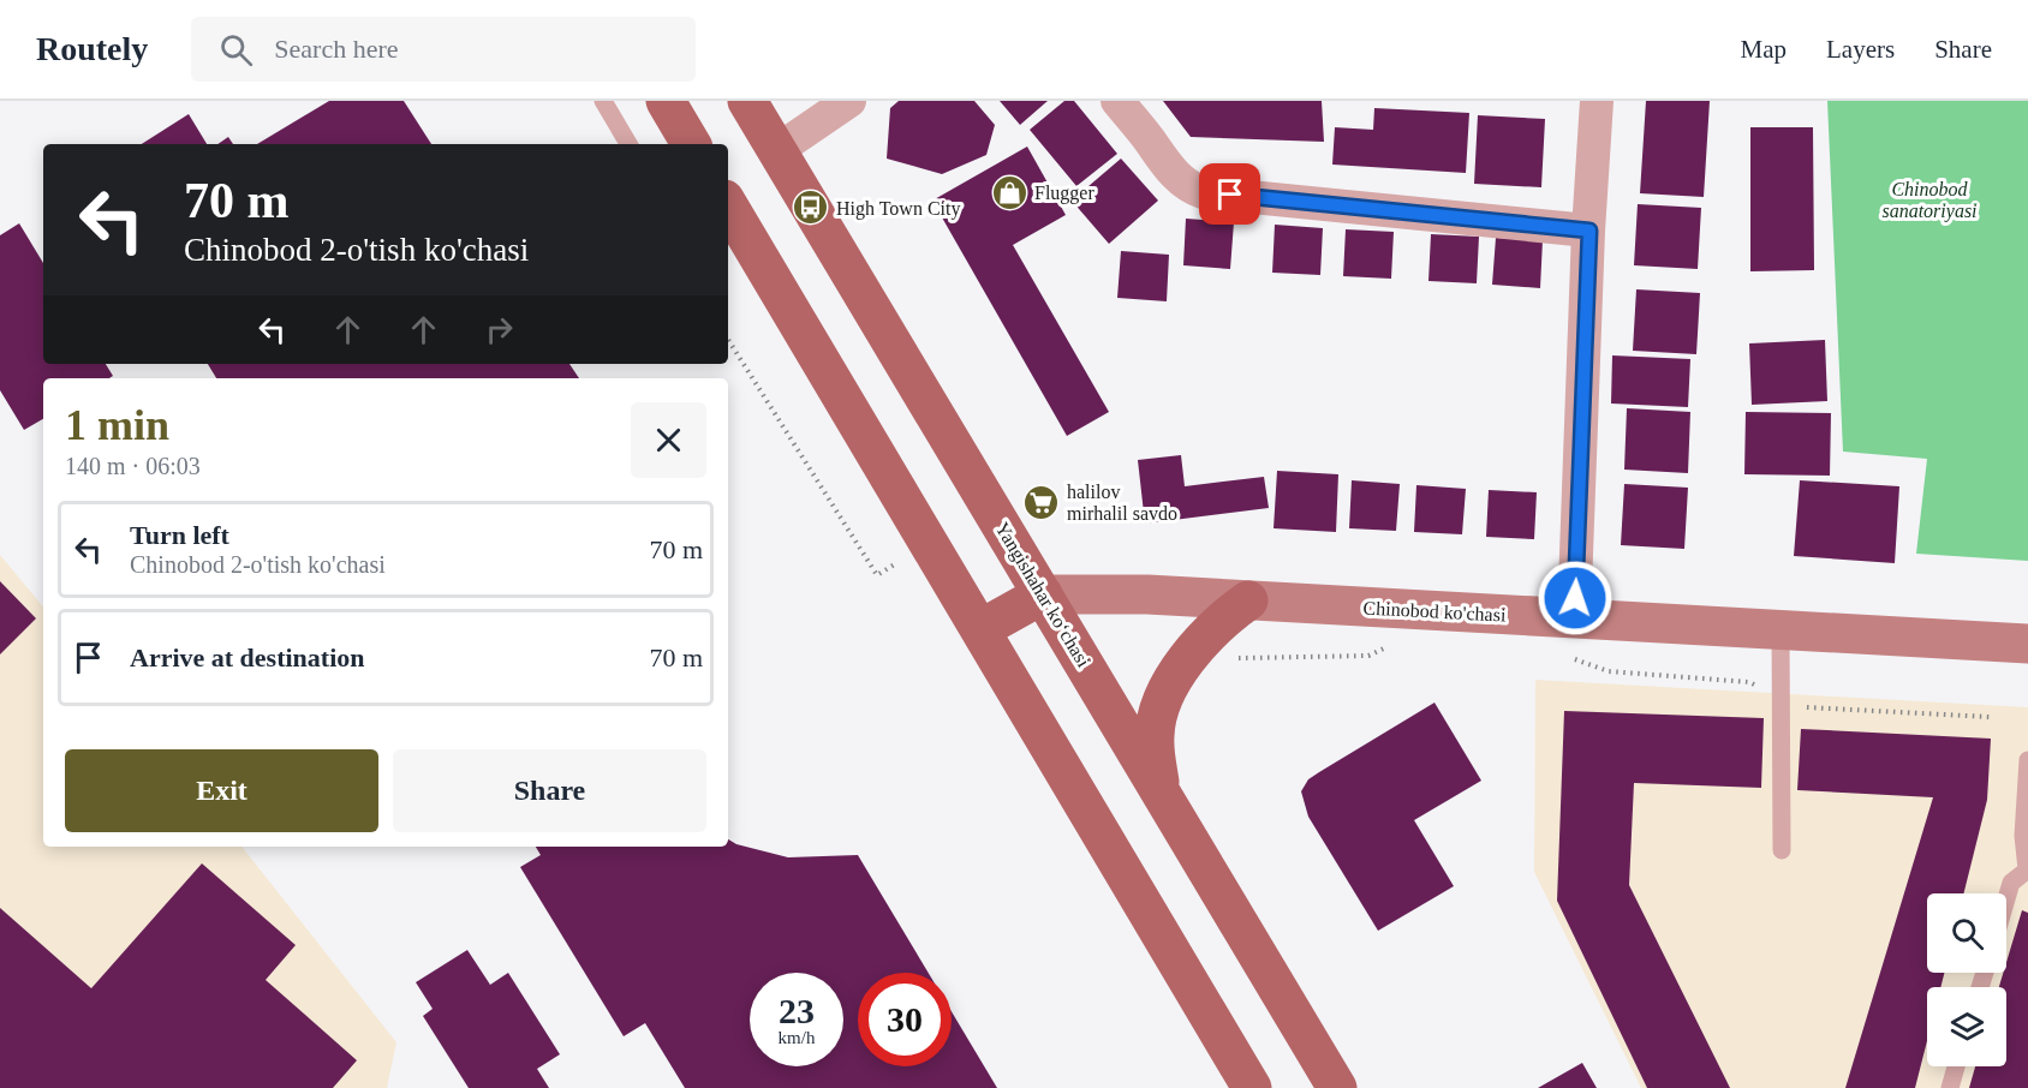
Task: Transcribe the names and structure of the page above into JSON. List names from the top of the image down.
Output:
{
  "streets": {
    "main road": ["Yangishahar ko‘chasi", "Chinobod ko'chasi"]
  },
  "crossings": [
    ["Yangishahar ko‘chasi", "Chinobod ko'chasi"]
  ],
  "parks": ["Chinobod sanatoriyasi"],
  "places": {
    "shop": ["Flugger"],
    "bus stop": ["High Town City"],
    "supermarket": ["halilov mirhalil savdo"]
  },
  "page": {
    "header": "Routely",
    "search": "Search here",
    "nav": ["Map", "Layers", "Share"],
    "turn": ["70 m", "Chinobod 2-o'tish ko'chasi"],
    "heading": ["1 min", "140 m · 06:03"],
    "list": [
      {
        "name": "Turn left",
        "note": "Chinobod 2-o'tish ko'chasi",
        "value": "70 m"
      },
      {
        "name": "Arrive at destination",
        "value": "70 m"
      }
    ],
    "buttons": ["Exit", "Share"],
    "speed": "23 km/h",
    "limit": "30"
  }
}
